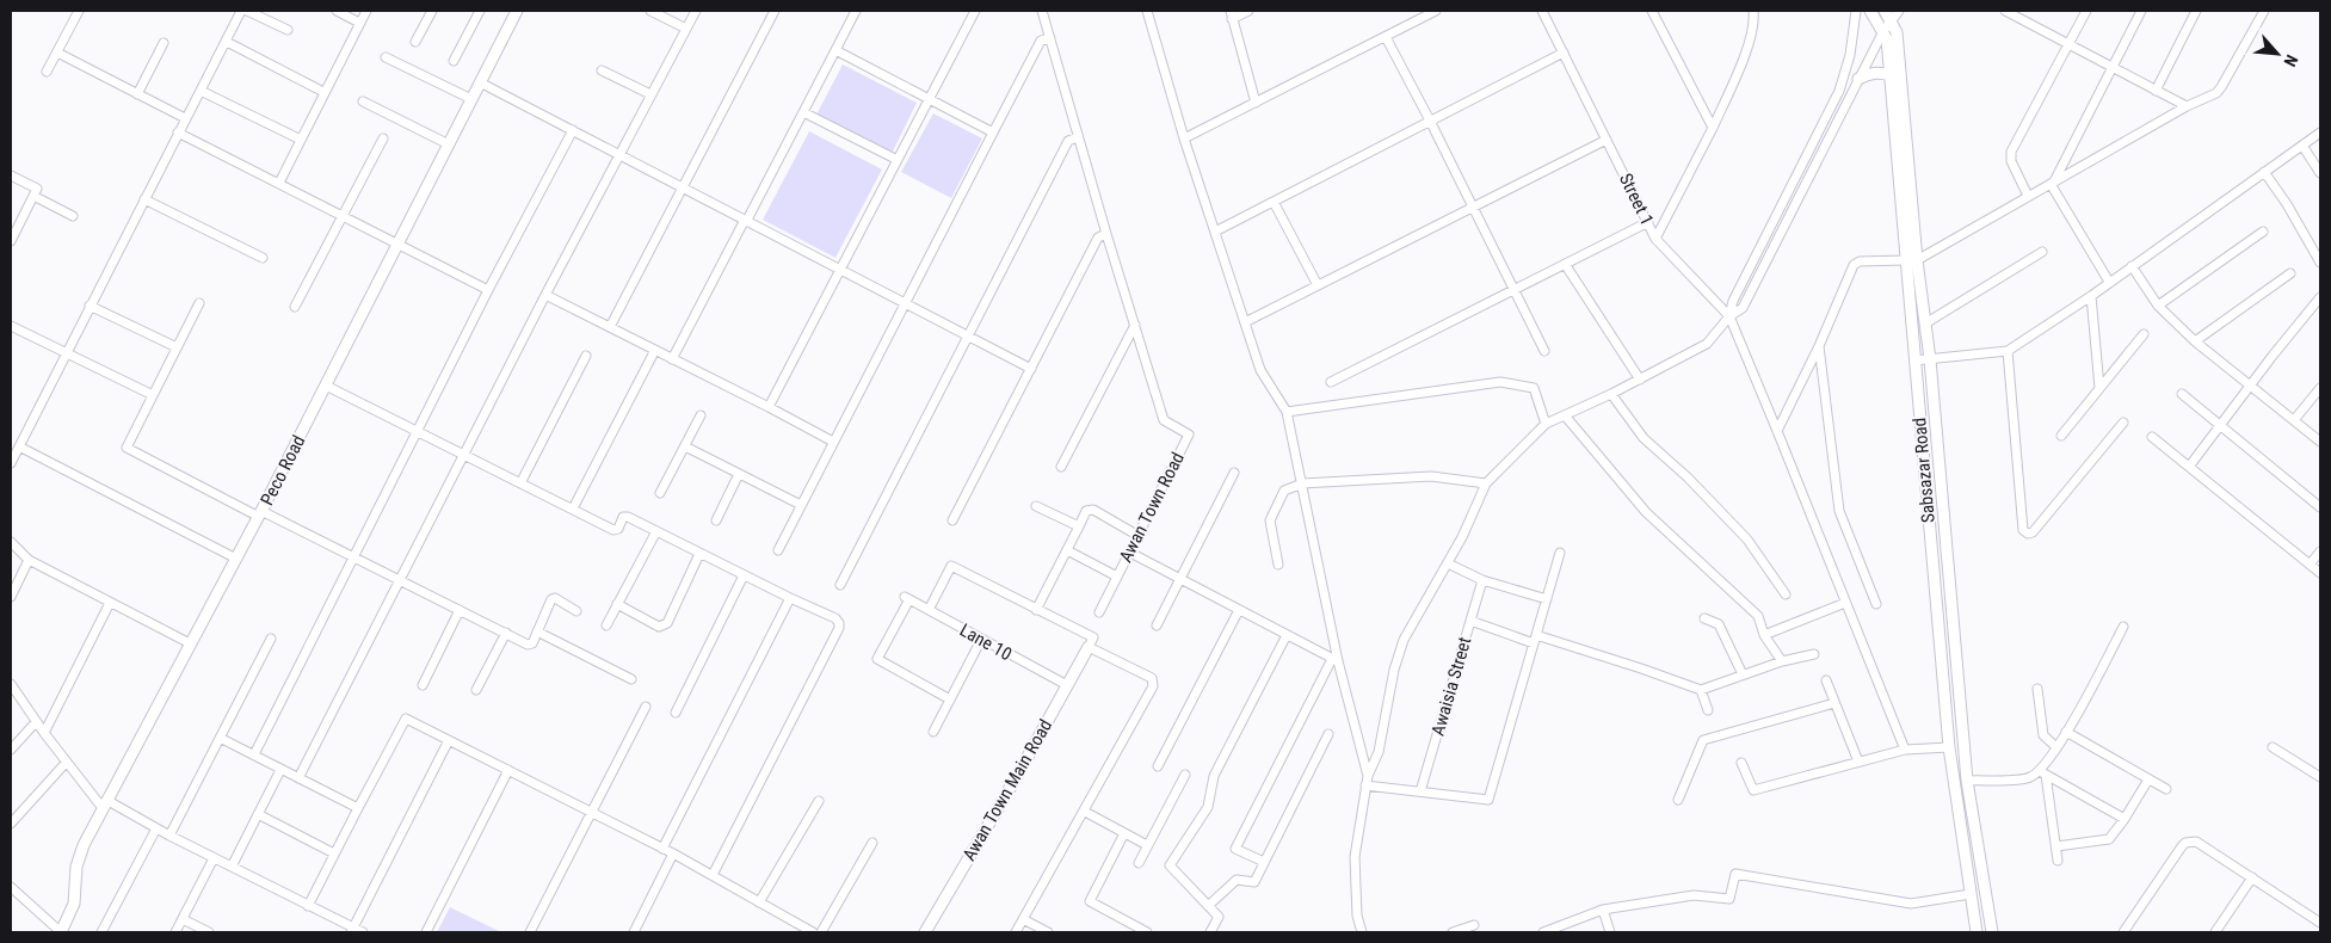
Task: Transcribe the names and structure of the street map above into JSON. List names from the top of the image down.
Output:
{
  "streets": {
    "street": [
      "Street 1",
      "Peco Road",
      "Sabsazar Road",
      "Awan Town Road",
      "Lane 10",
      "Awaisia Street",
      "Awan Town Main Road"
    ]
  },
  "crossings": [
    ["Lane 10", "Awan Town Main Road"]
  ],
  "north": "bottom right"
}
